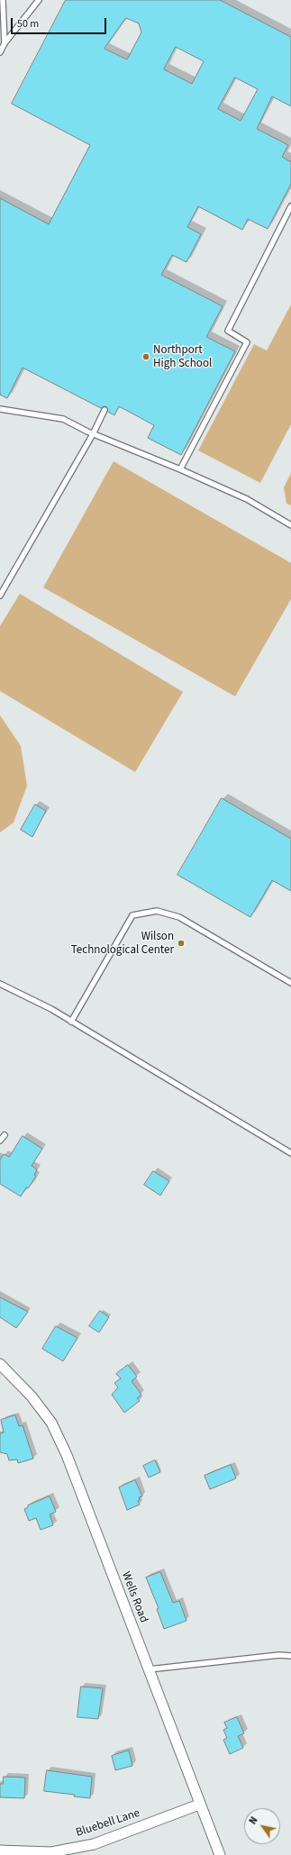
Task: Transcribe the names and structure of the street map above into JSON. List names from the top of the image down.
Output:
{
  "streets": {
    "street": ["Wells Road", "Bluebell Lane"]
  },
  "crossings": [
    ["Wells Road", "Bluebell Lane"]
  ],
  "places": ["Northport High School", "Wilson Technological Center"],
  "scale_bar": "50 m",
  "north": "top left"
}
